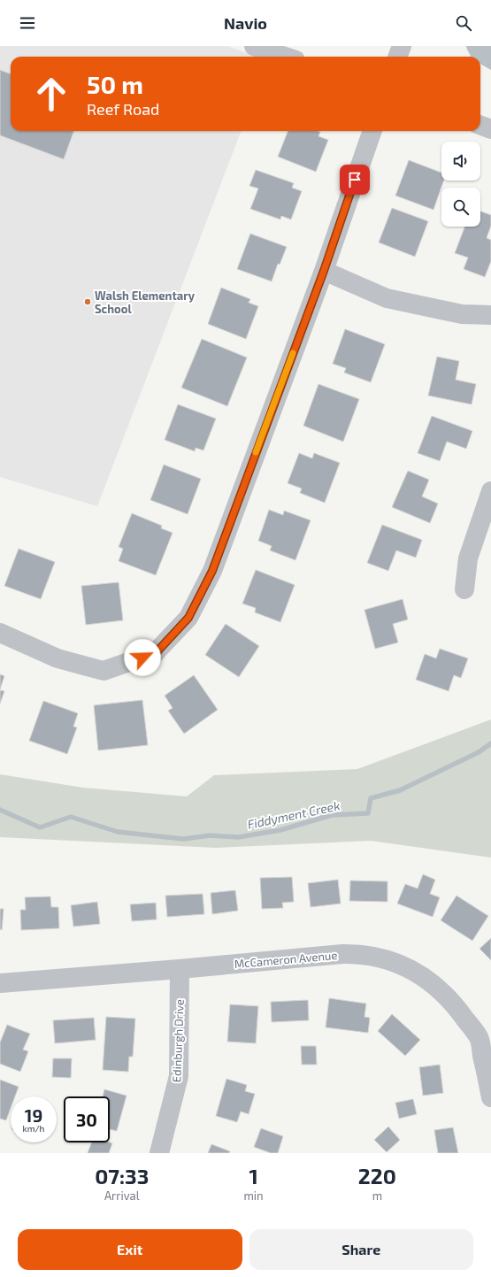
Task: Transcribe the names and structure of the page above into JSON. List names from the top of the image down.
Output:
{
  "streets": {
    "street": ["McCameron Avenue", "Edinburgh Drive"]
  },
  "crossings": [
    ["McCameron Avenue", "Edinburgh Drive"]
  ],
  "water": ["Fiddyment Creek"],
  "places": ["Walsh Elementary School"],
  "page": {
    "header": "Navio",
    "turn": ["50 m", "Reef Road"],
    "speed": "19 km/h",
    "limit": "30",
    "eta": [
      "07:33",
      "Arrival",
      "1",
      "min",
      "220",
      "m"
    ],
    "buttons": ["Exit", "Share"]
  }
}
